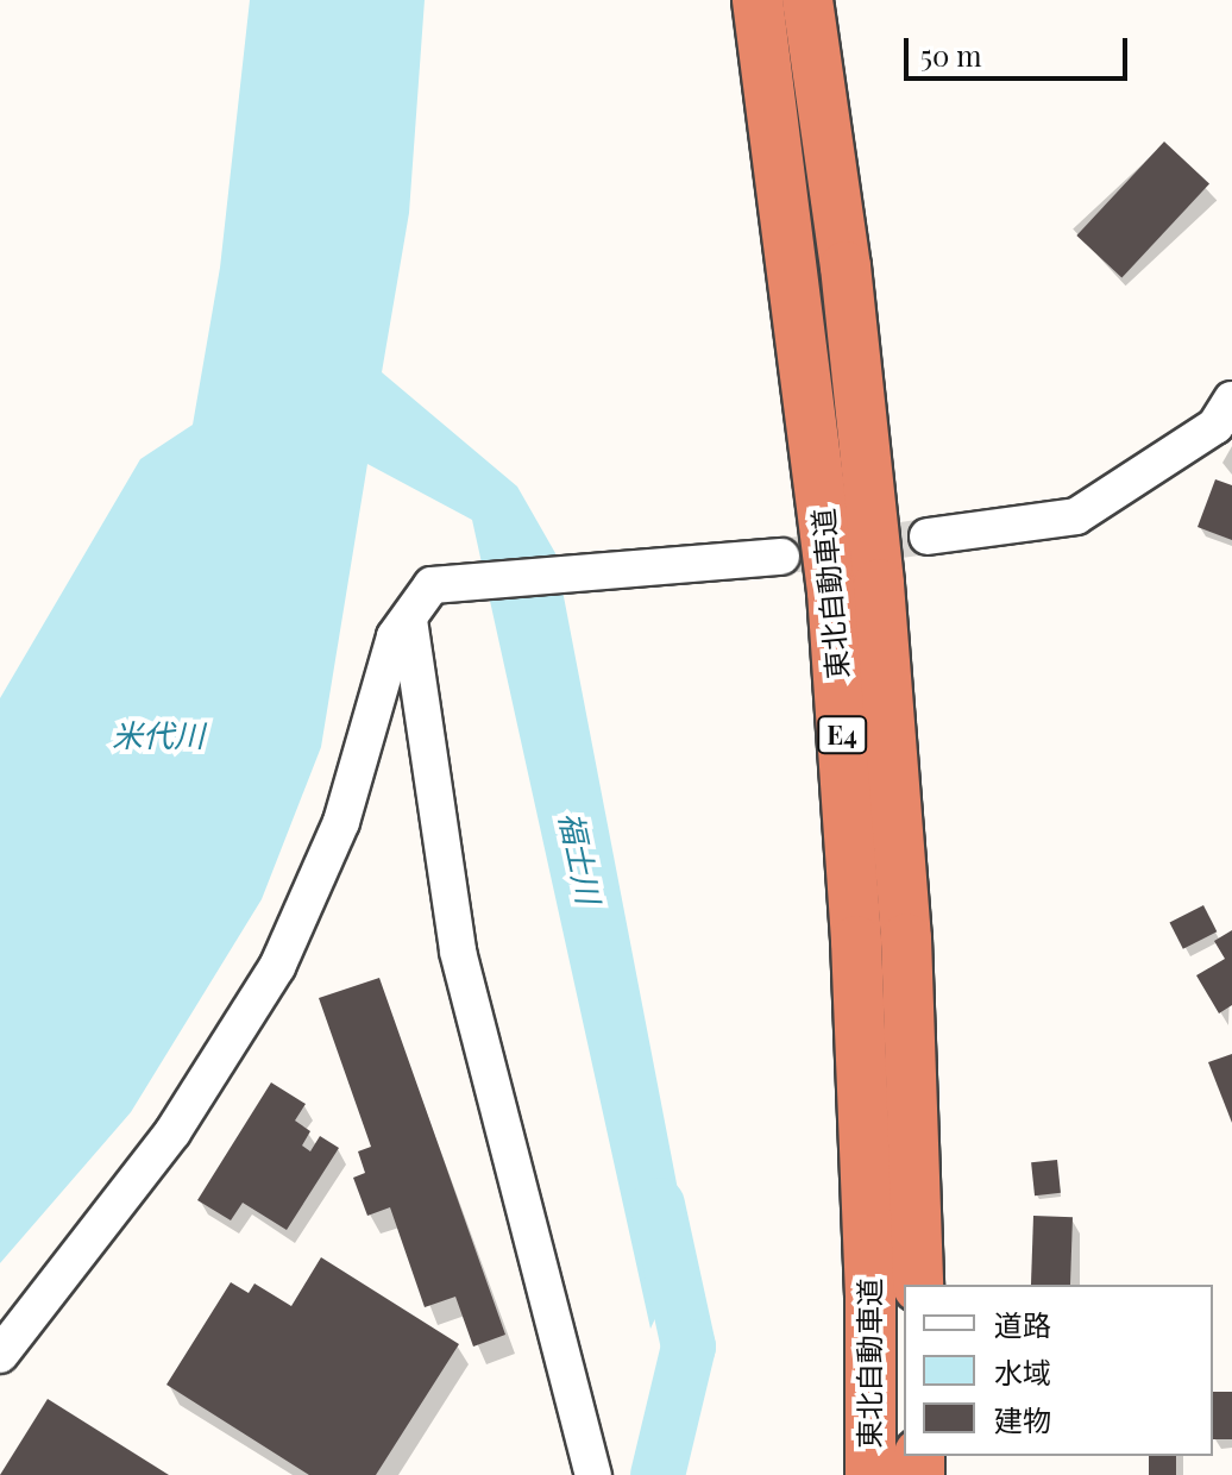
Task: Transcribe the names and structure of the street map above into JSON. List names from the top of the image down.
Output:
{
  "streets": {
    "highway": ["東北自動車道", "E4"]
  },
  "water": ["米代川", "福士川"],
  "legend": ["道路", "水域", "建物"],
  "scale_bar": "50 m"
}
